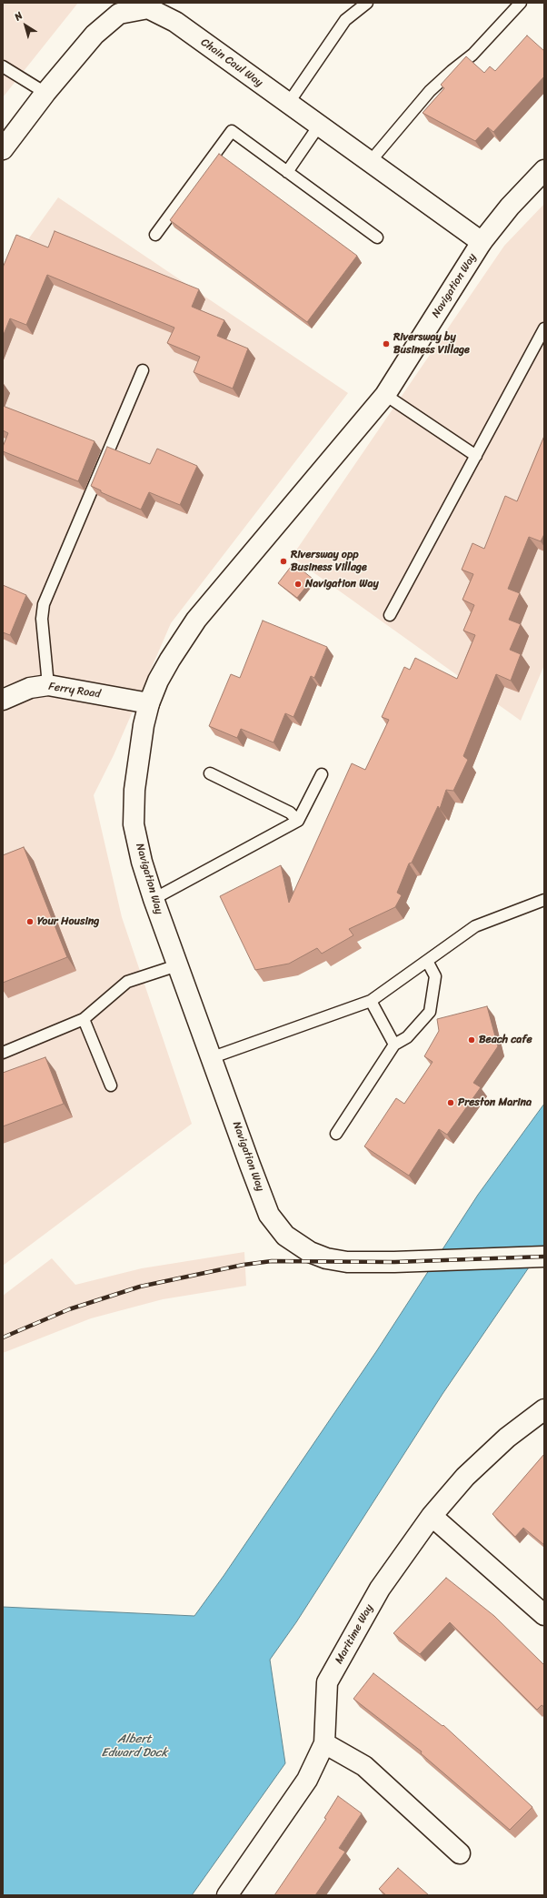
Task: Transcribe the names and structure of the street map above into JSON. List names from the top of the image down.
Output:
{
  "streets": {
    "street": [
      "Chain Caul Way",
      "Navigation Way",
      "Ferry Road",
      "Maritime Way"
    ]
  },
  "crossings": [
    ["Chain Caul Way", "Navigation Way"],
    ["Navigation Way", "Ferry Road"]
  ],
  "water": ["Albert Edward Dock"],
  "places": [
    "Riversway by Business Village",
    "Riversway opp Business Village",
    "Navigation Way",
    "Your Housing",
    "Beach cafe",
    "Preston Marina"
  ],
  "north": "top left"
}
